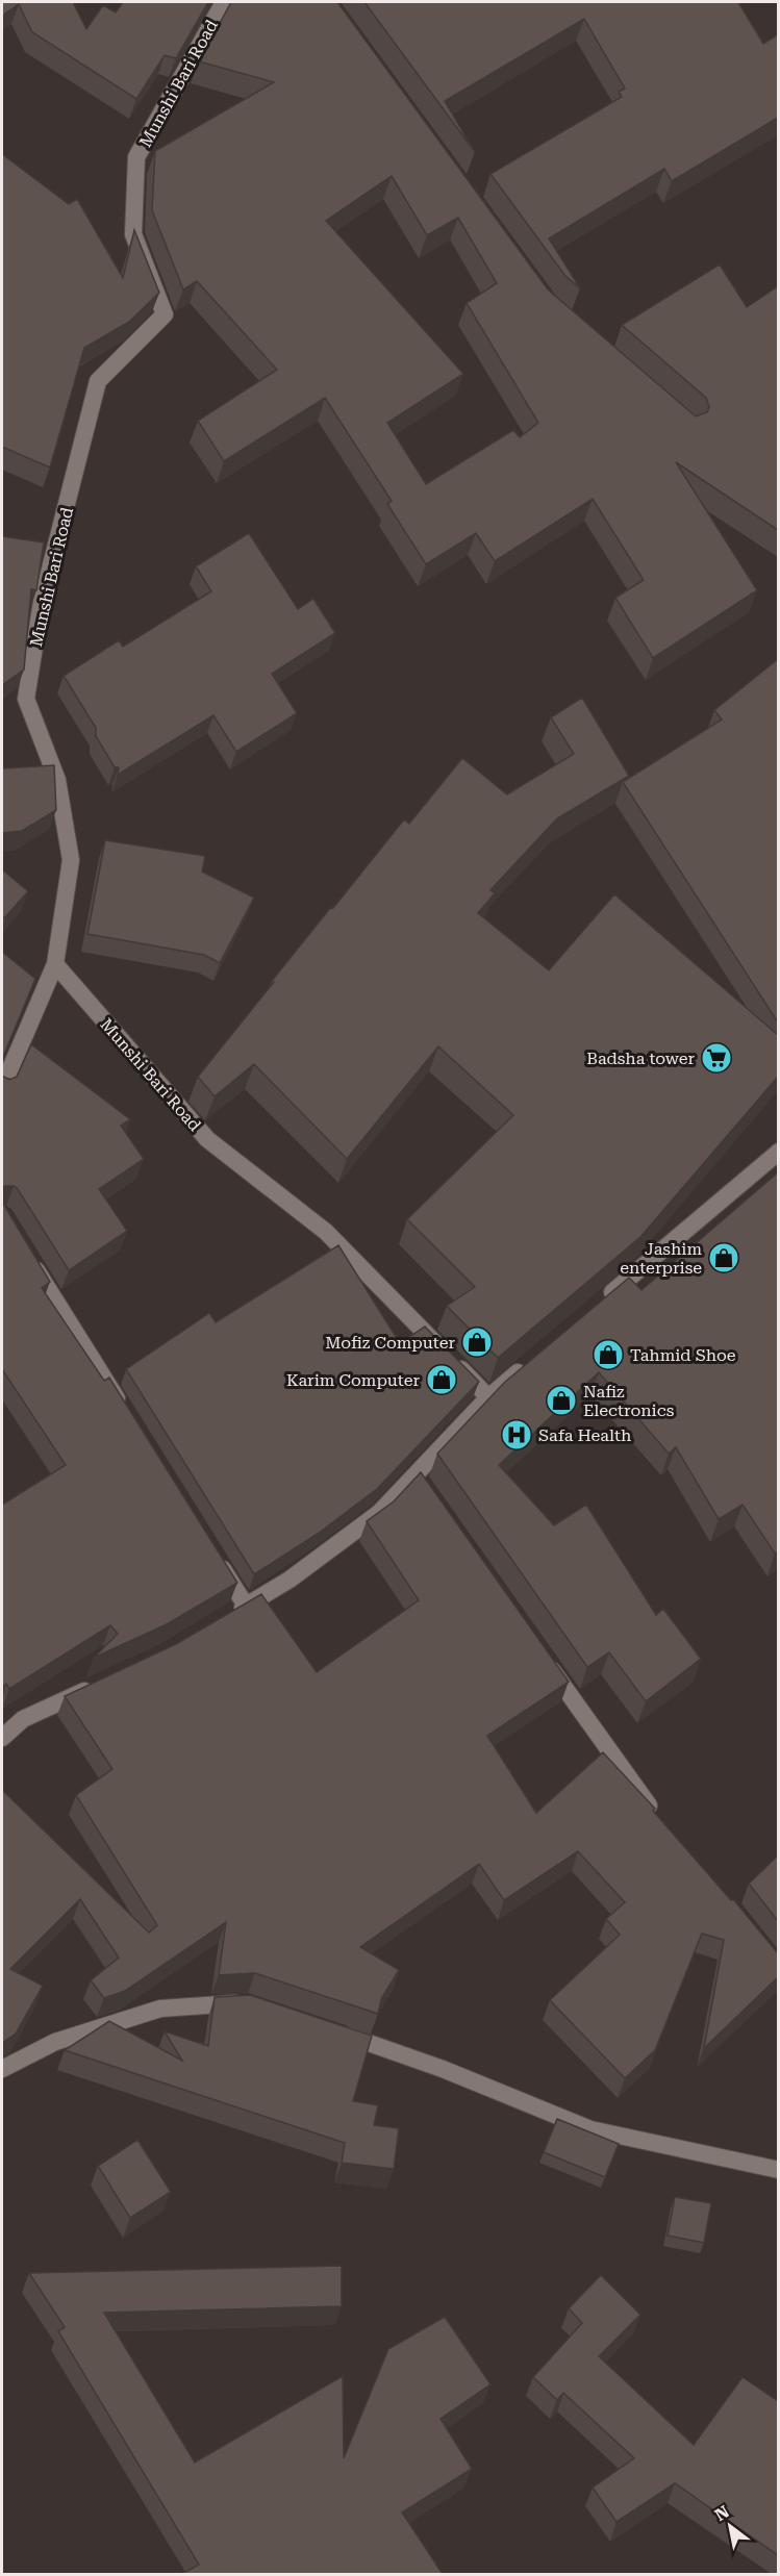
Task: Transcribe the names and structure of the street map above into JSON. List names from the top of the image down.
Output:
{
  "streets": {
    "street": ["Munshi Bari Road"]
  },
  "places": {
    "supermarket": ["Badsha tower"],
    "shop": [
      "Jashim enterprise",
      "Mofiz Computer",
      "Tahmid Shoe",
      "Karim Computer",
      "Nafiz Electronics"
    ],
    "hospital": ["Safa Health"]
  },
  "north": "top left"
}
